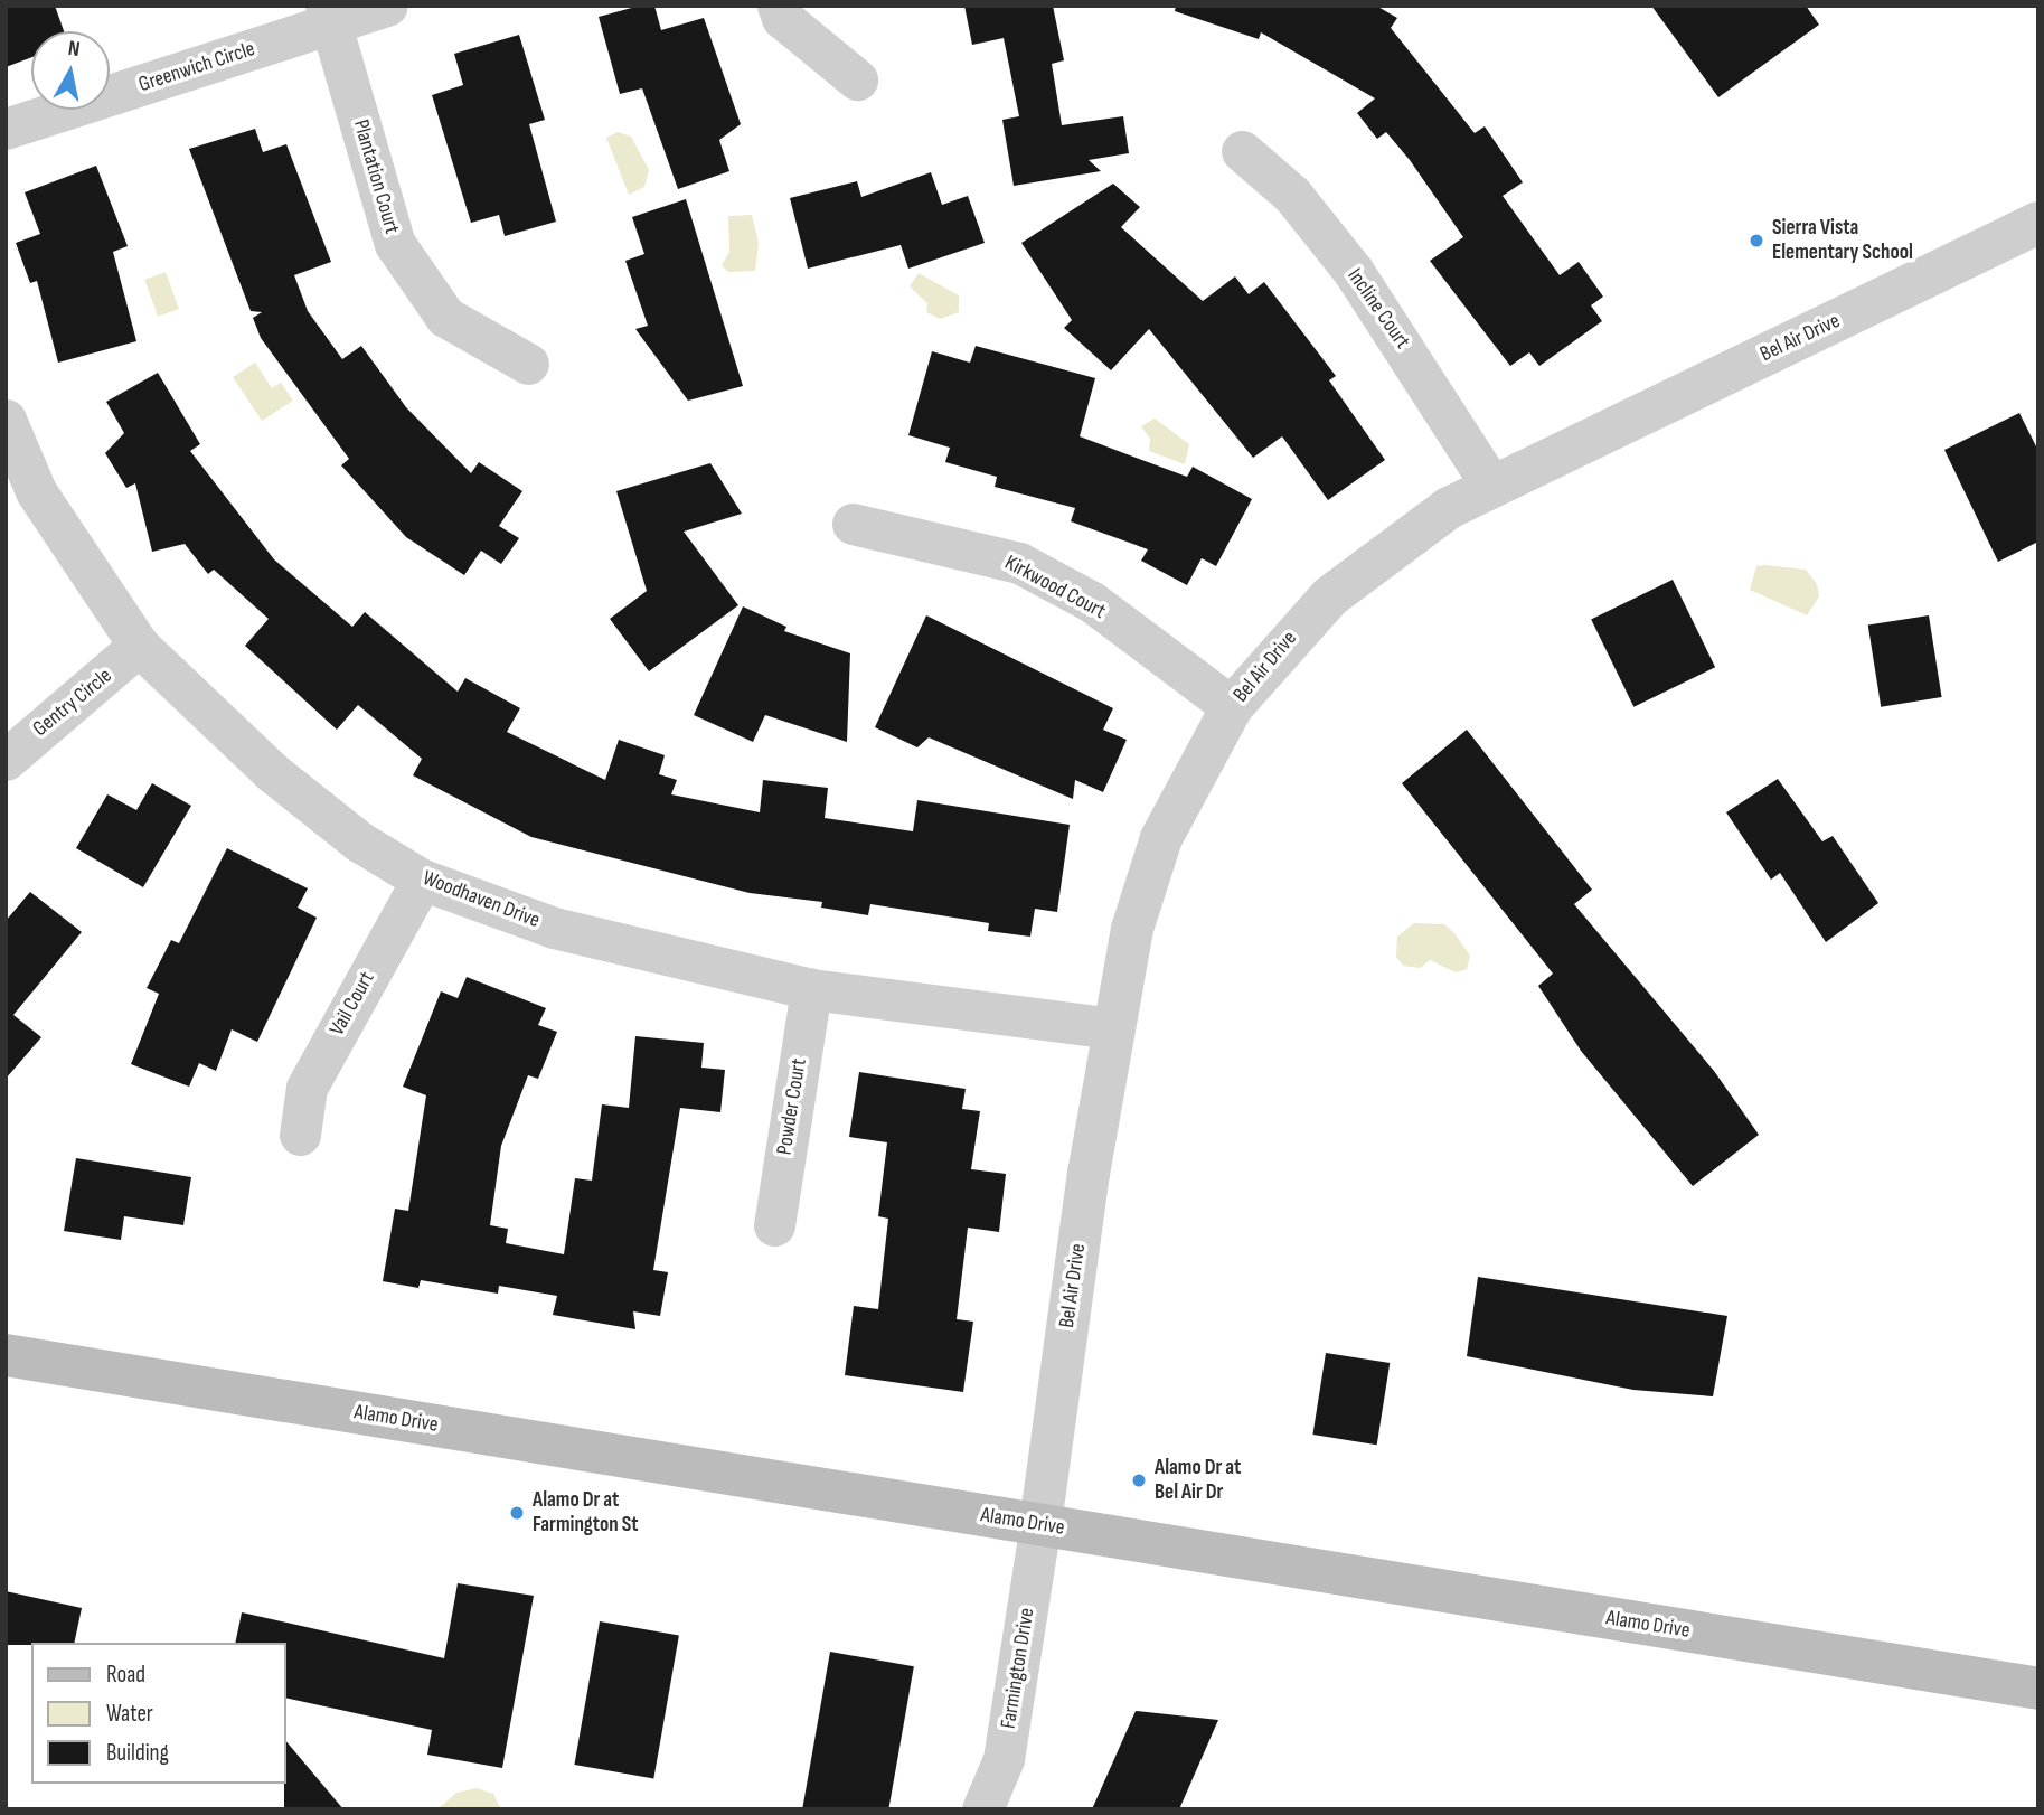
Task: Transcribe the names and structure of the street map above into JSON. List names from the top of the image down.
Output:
{
  "streets": {
    "main road": ["Alamo Drive"],
    "street": [
      "Greenwich Circle",
      "Plantation Court",
      "Incline Court",
      "Bel Air Drive",
      "Kirkwood Court",
      "Gentry Circle",
      "Woodhaven Drive",
      "Vail Court",
      "Powder Court",
      "Farmington Drive"
    ]
  },
  "crossings": [
    ["Greenwich Circle", "Plantation Court"],
    ["Incline Court", "Bel Air Drive"],
    ["Bel Air Drive", "Kirkwood Court"],
    ["Bel Air Drive", "Woodhaven Drive"],
    ["Bel Air Drive", "Alamo Drive"],
    ["Bel Air Drive", "Farmington Drive"],
    ["Gentry Circle", "Woodhaven Drive"],
    ["Woodhaven Drive", "Vail Court"],
    ["Woodhaven Drive", "Powder Court"],
    ["Alamo Drive", "Farmington Drive"]
  ],
  "places": ["Sierra Vista Elementary School", "Alamo Dr at Bel Air Dr", "Alamo Dr at Farmington St"],
  "legend": ["Road", "Water", "Building"],
  "north": "top"
}
